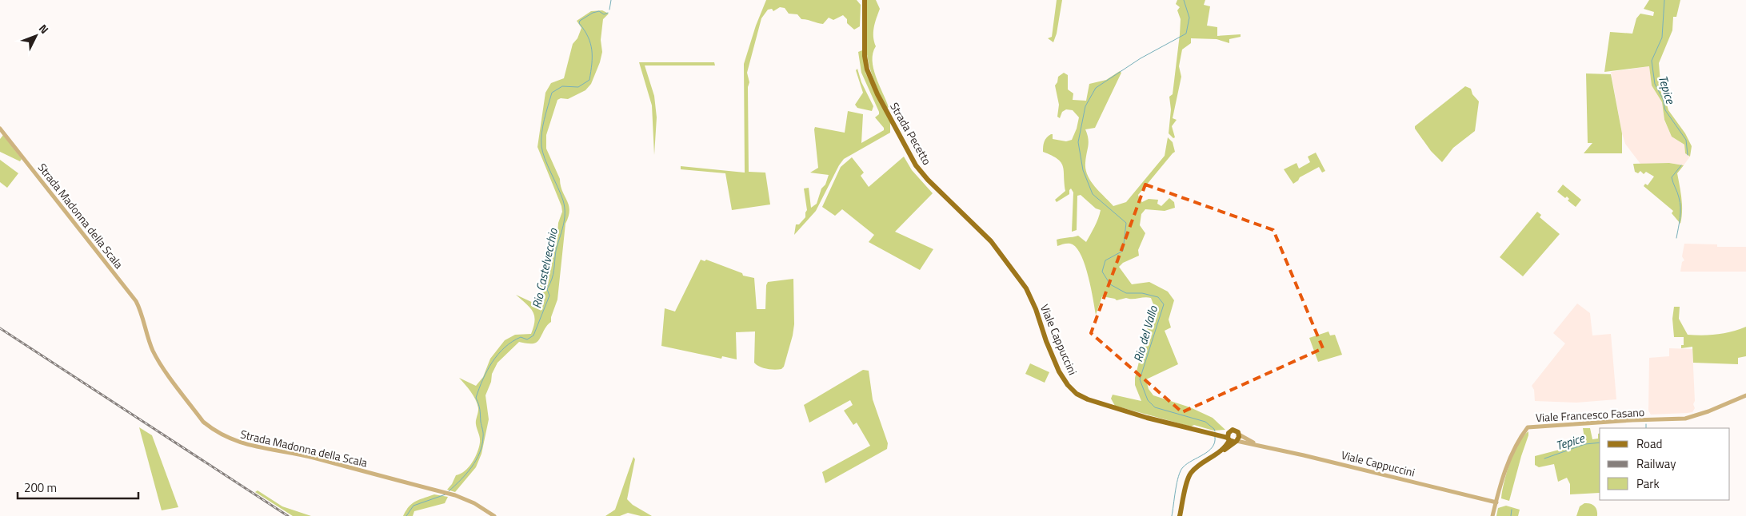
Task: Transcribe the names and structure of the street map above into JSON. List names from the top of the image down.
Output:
{
  "streets": {
    "main road": ["Strada Pecetto", "Viale Cappuccini"],
    "street": ["Strada Madonna della Scala", "Viale Francesco Fasano"]
  },
  "crossings": [
    ["Strada Pecetto", "Viale Cappuccini"],
    ["Viale Cappuccini", "Viale Francesco Fasano"]
  ],
  "water": ["Tepice", "Rio Castelvecchio", "Rio del Vallo"],
  "legend": ["Road", "Railway", "Park"],
  "scale_bar": "200 m",
  "north": "top right"
}
